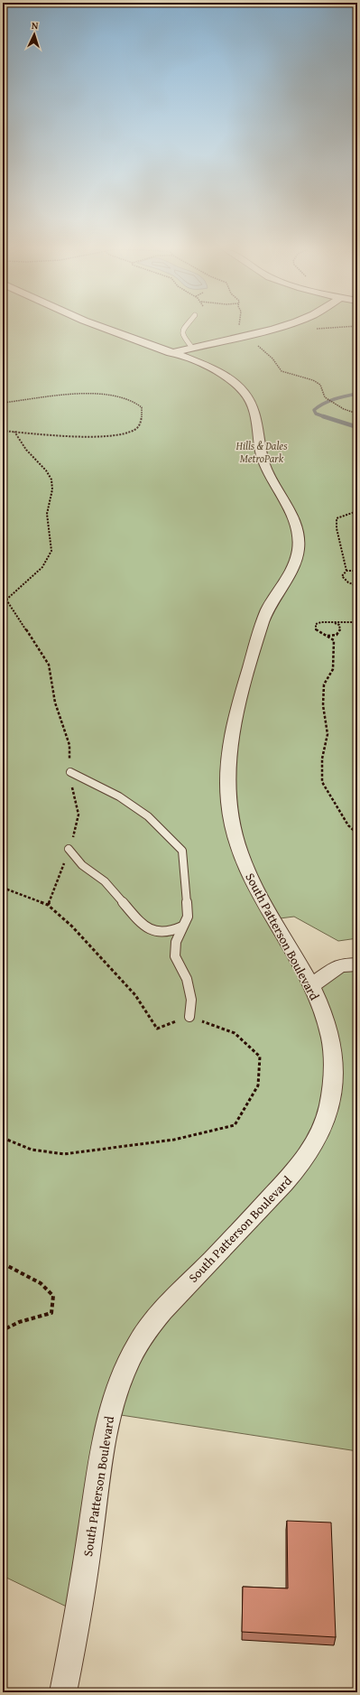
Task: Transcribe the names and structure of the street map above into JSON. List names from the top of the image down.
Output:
{
  "streets": {
    "street": ["South Patterson Boulevard"]
  },
  "parks": ["Hills & Dales MetroPark"],
  "north": "top"
}
